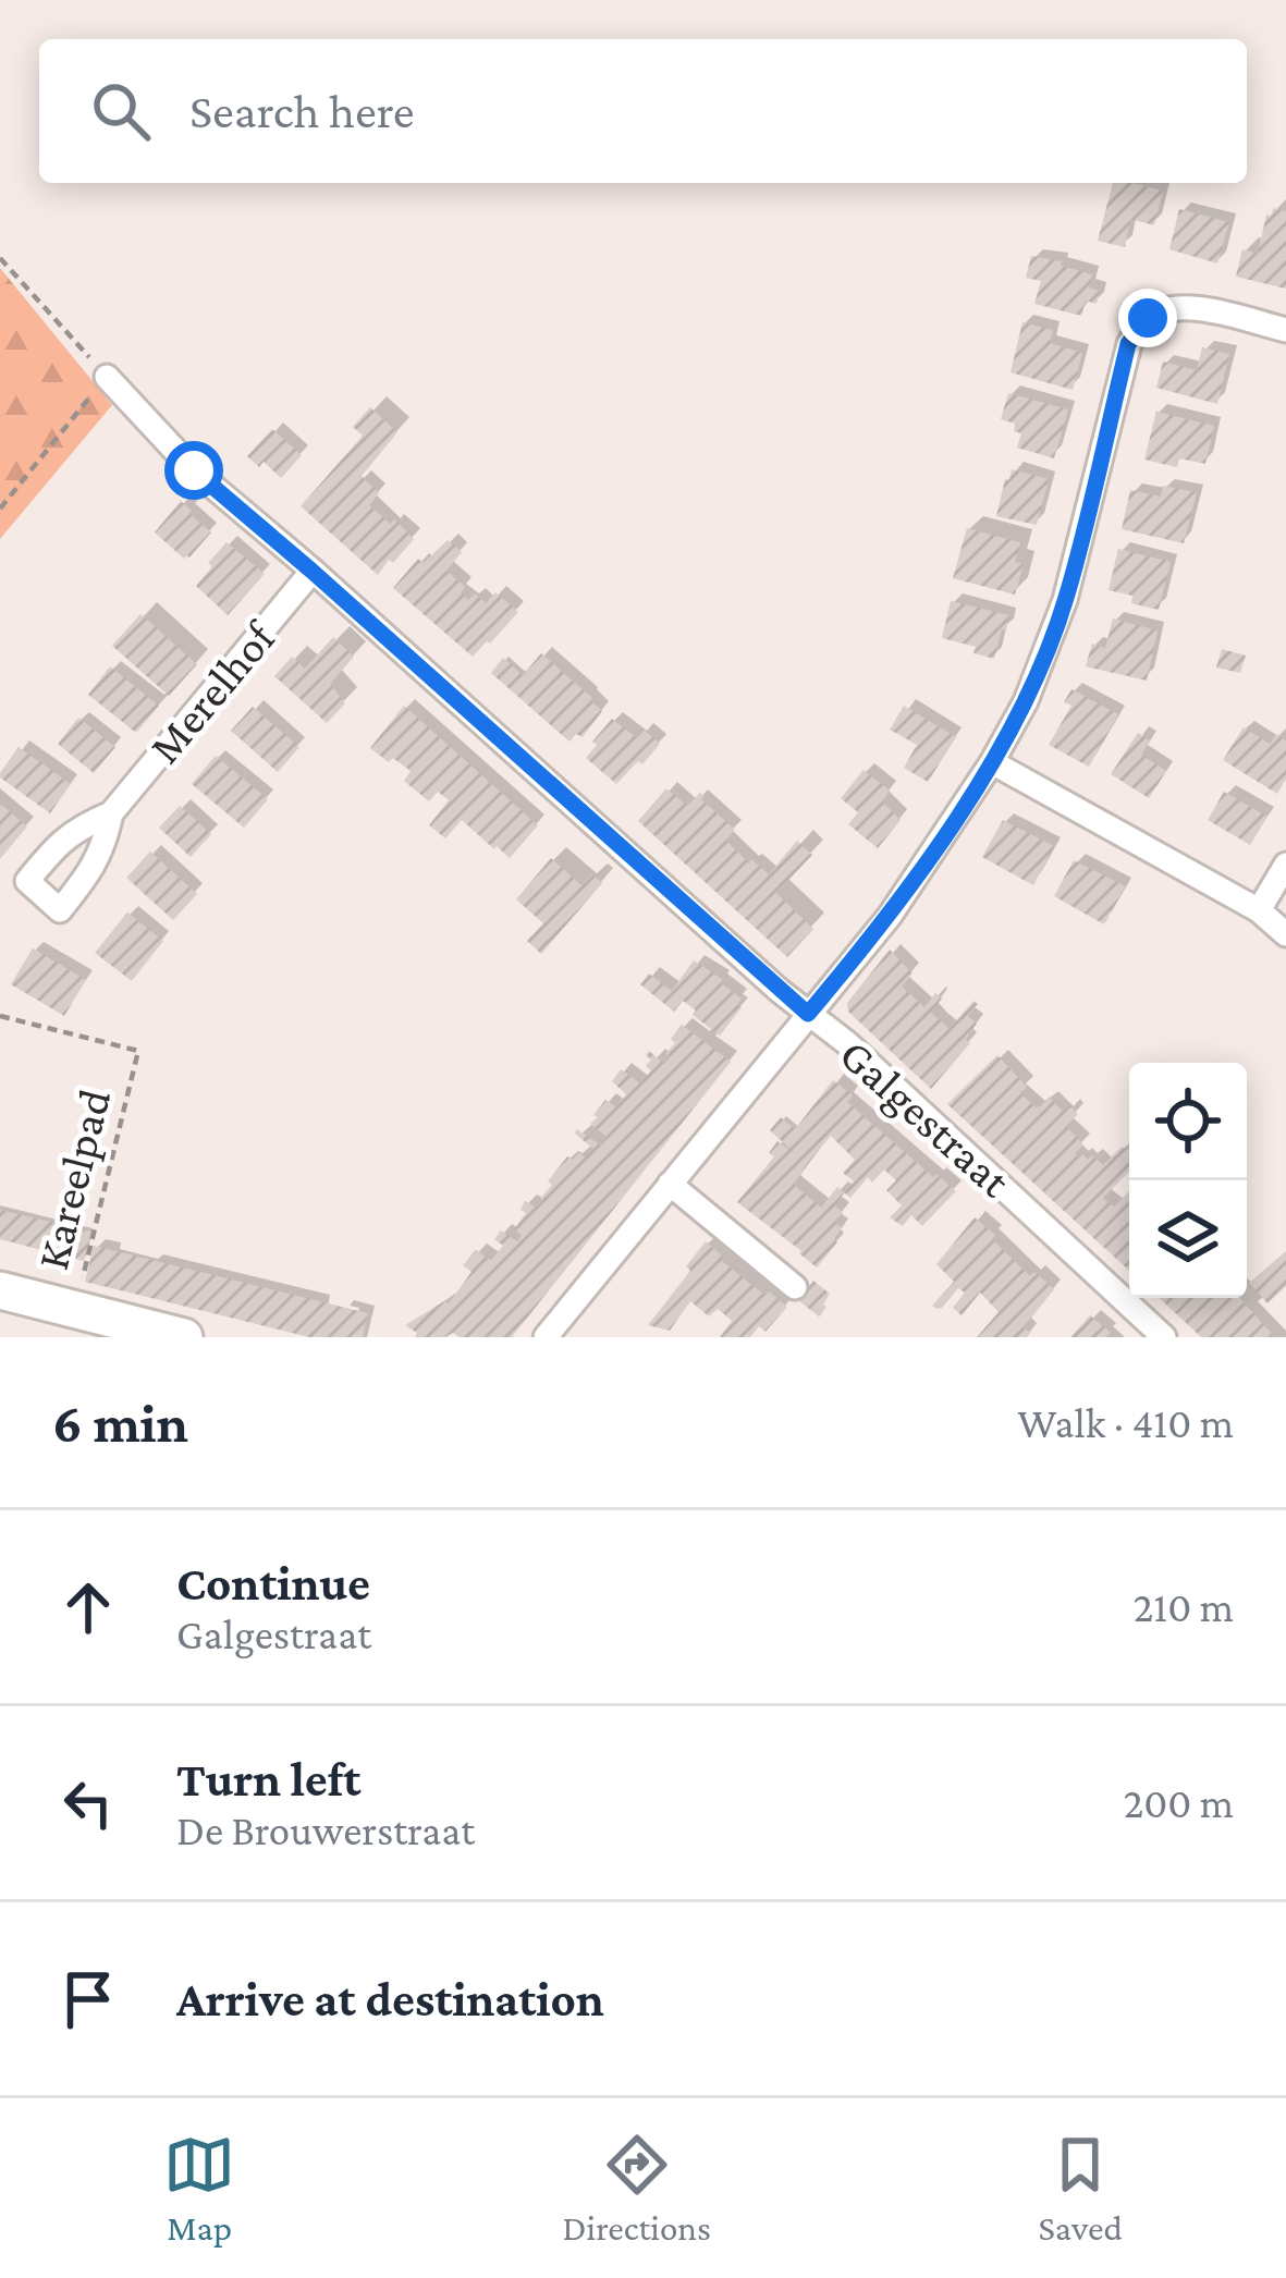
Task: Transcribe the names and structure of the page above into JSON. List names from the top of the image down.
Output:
{
  "streets": {
    "street": ["Merelhof", "Galgestraat"],
    "path": ["Kareelpad"]
  },
  "crossings": [
    ["Merelhof", "Galgestraat"]
  ],
  "page": {
    "search": "Search here",
    "heading": ["6 min", "Walk · 410 m"],
    "list": [
      ["Continue", "Galgestraat", "210 m"],
      ["Turn left", "De Brouwerstraat", "200 m"],
      "Arrive at destination"
    ],
    "nav": ["Map", "Directions", "Saved"]
  }
}
